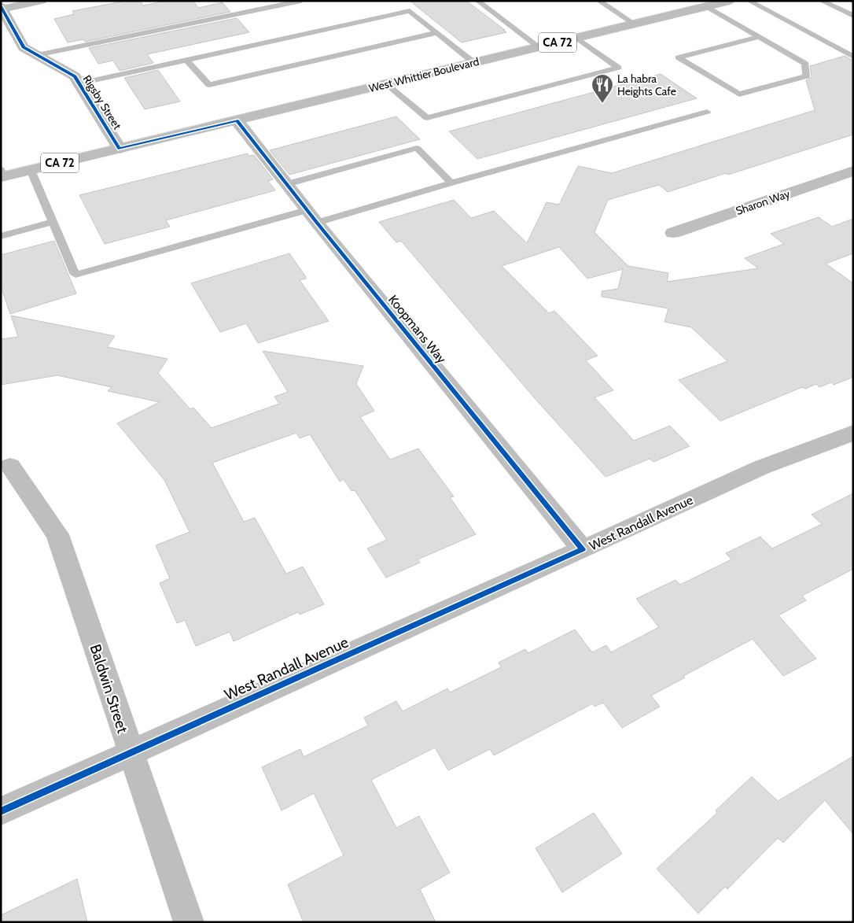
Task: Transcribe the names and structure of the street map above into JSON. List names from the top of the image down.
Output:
{
  "streets": {
    "main road": ["CA 72", "West Whittier Boulevard"],
    "street": [
      "Rigsby Street",
      "Sharon Way",
      "Koopmans Way",
      "West Randall Avenue",
      "Baldwin Street"
    ]
  },
  "crossings": [
    ["CA 72", "West Whittier Boulevard"],
    ["CA 72", "Rigsby Street"],
    ["West Whittier Boulevard", "Rigsby Street"],
    ["West Whittier Boulevard", "Koopmans Way"],
    ["Koopmans Way", "West Randall Avenue"],
    ["West Randall Avenue", "Baldwin Street"]
  ],
  "places": {
    "restaurant": ["La habra Heights Cafe"]
  }
}
